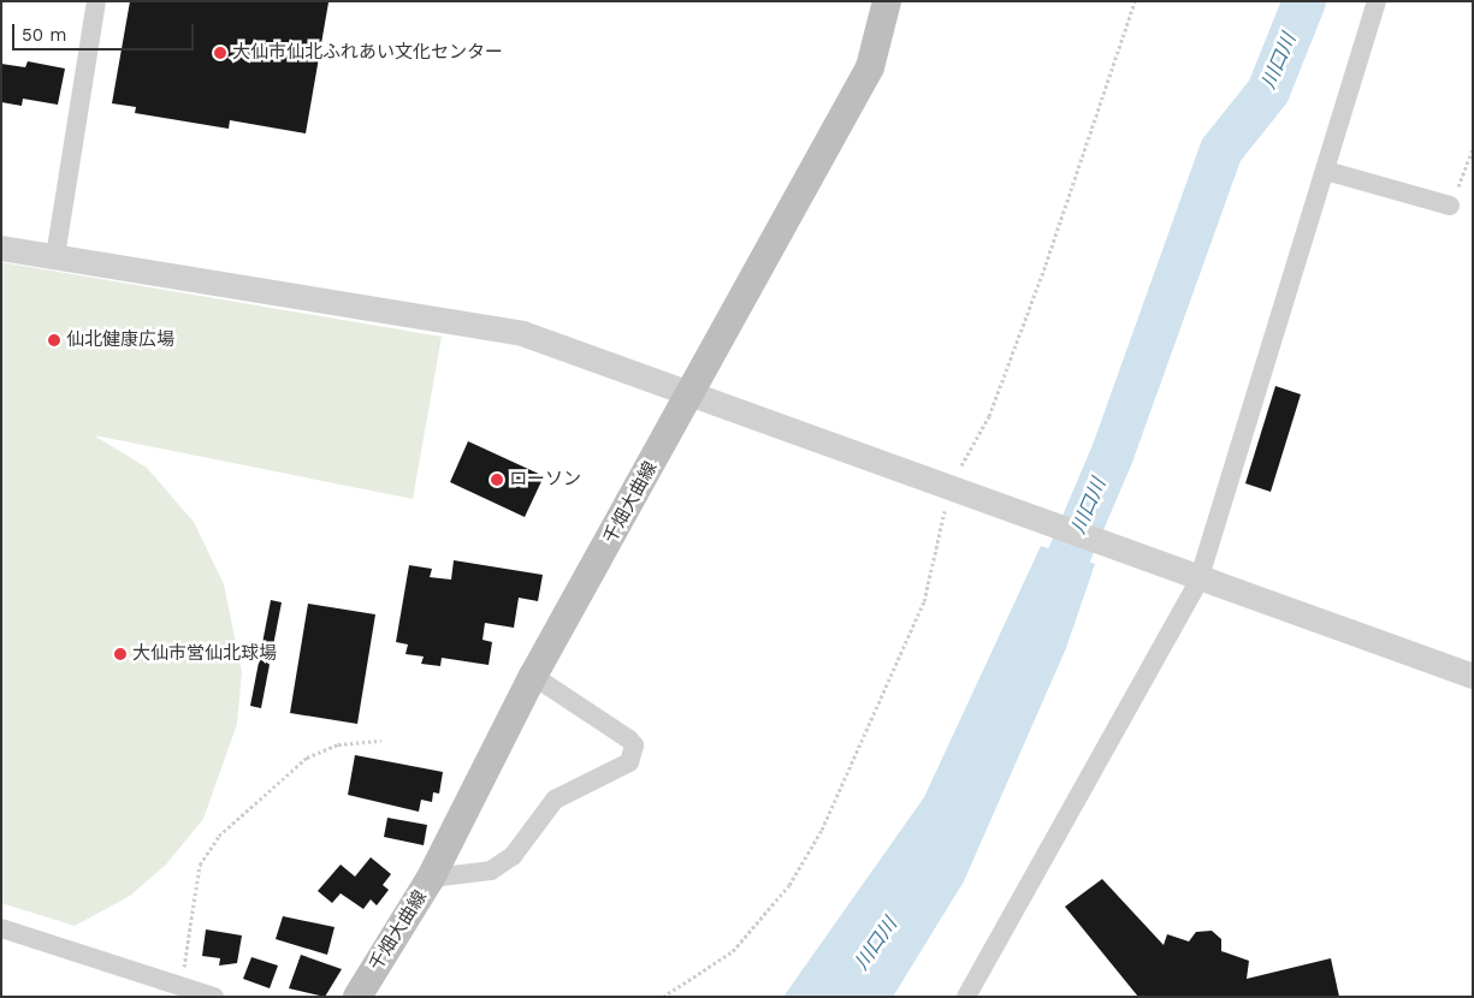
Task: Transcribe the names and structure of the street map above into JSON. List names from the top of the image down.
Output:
{
  "streets": {
    "main road": ["千畑大曲線"]
  },
  "water": ["川口川"],
  "places": [
    "大仙市仙北ふれあい文化センター",
    "仙北健康広場",
    "ローソン",
    "大仙市営仙北球場"
  ],
  "scale_bar": "50 m"
}
